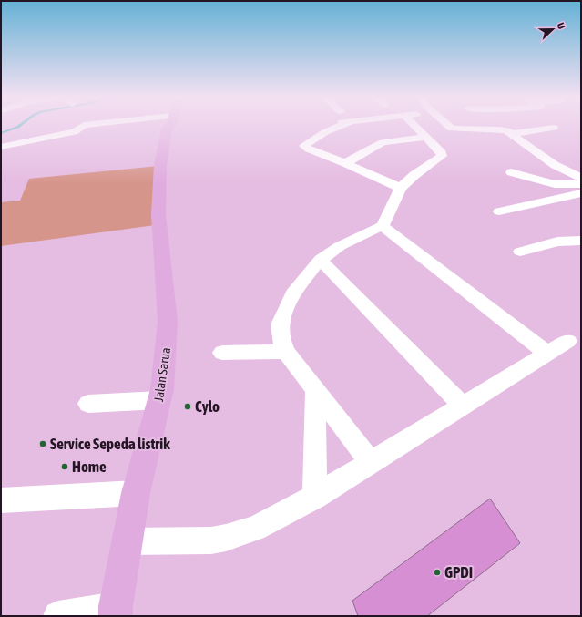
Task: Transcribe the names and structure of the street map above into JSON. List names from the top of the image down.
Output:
{
  "streets": {
    "main road": ["Jalan Sarua"]
  },
  "places": [
    "Cylo",
    "Service Sepeda listrik",
    "Home",
    "GPDI"
  ],
  "north": "right"
}
